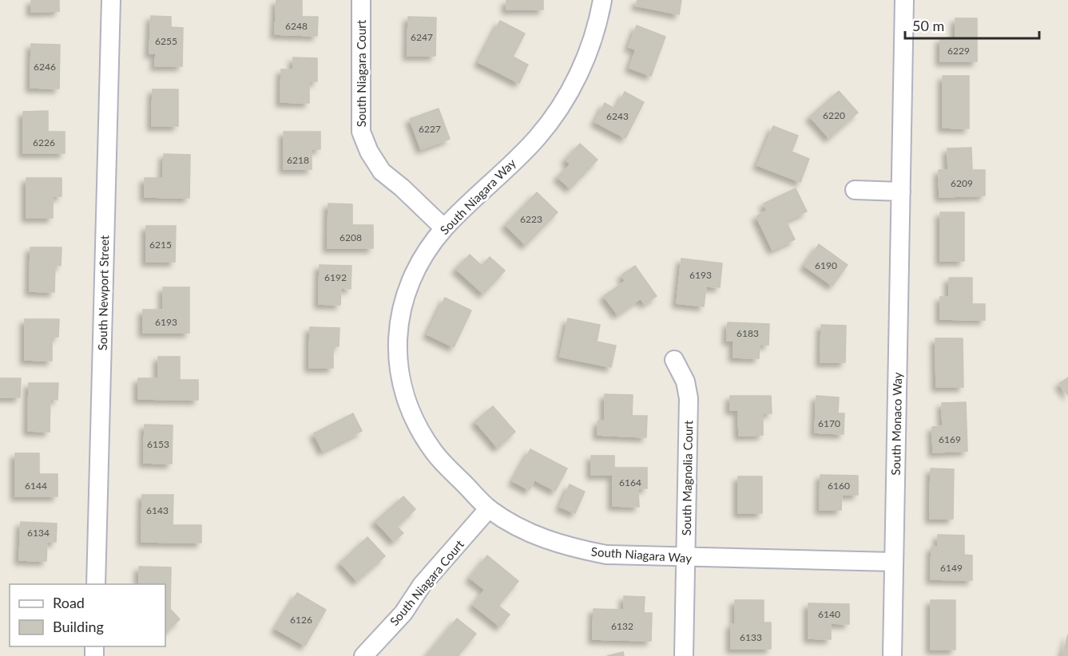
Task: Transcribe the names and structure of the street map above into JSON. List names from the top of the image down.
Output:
{
  "streets": {
    "street": [
      "South Niagara Court",
      "South Niagara Way",
      "South Newport Street",
      "South Monaco Way",
      "South Magnolia Court"
    ]
  },
  "crossings": [
    ["South Niagara Court", "South Niagara Way"],
    ["South Niagara Way", "South Monaco Way"],
    ["South Niagara Way", "South Magnolia Court"]
  ],
  "house_numbers": [
    "6248",
    "6247",
    "6255",
    "6229",
    "6246",
    "6220",
    "6243",
    "6227",
    "6226",
    "6218",
    "6209",
    "6223",
    "6208",
    "6215",
    "6190",
    "6193",
    "6192",
    "6193",
    "6183",
    "6170",
    "6169",
    "6153",
    "6164",
    "6144",
    "6160",
    "6143",
    "6134",
    "6149",
    "6140",
    "6126",
    "6132",
    "6133"
  ],
  "legend": ["Road", "Building"],
  "scale_bar": "50 m"
}
